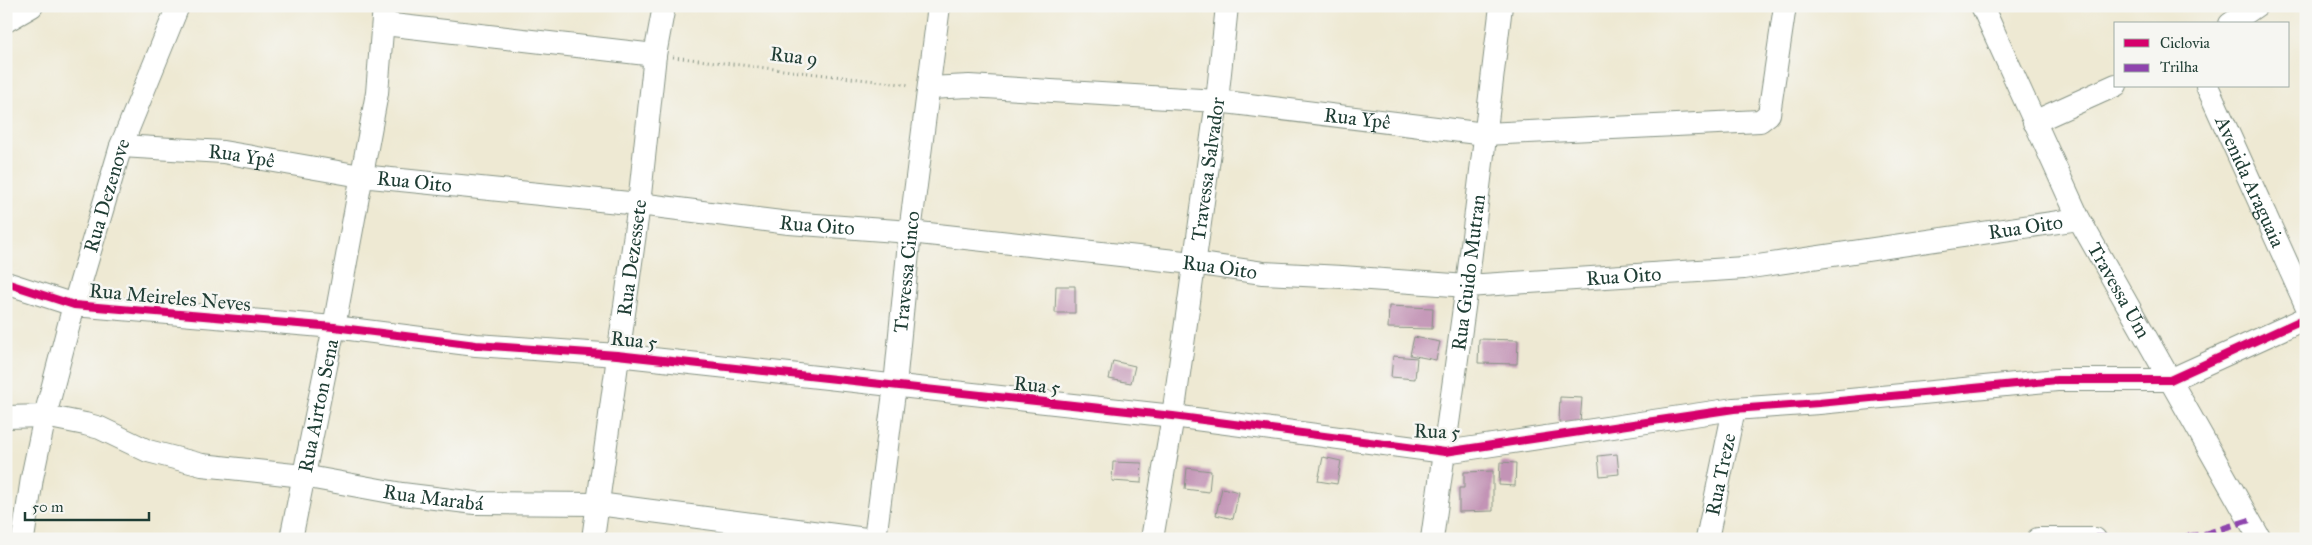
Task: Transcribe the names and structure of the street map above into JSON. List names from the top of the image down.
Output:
{
  "streets": {
    "street": [
      "Rua Ypê",
      "Travessa Salvador",
      "Rua Oito",
      "Avenida Araguaia",
      "Rua Dezenove",
      "Rua Dezessete",
      "Travessa Cinco",
      "Rua Guido Mutran",
      "Travessa Um",
      "Rua Meireles Neves",
      "Rua 5",
      "Rua Airton Sena",
      "Rua Treze",
      "Rua Marabá"
    ],
    "path": ["Rua 9"]
  },
  "crossings": [
    ["Rua 9", "Rua Ypê"],
    ["Rua 9", "Rua Dezessete"],
    ["Rua 9", "Travessa Cinco"],
    ["Rua Ypê", "Travessa Salvador"],
    ["Rua Ypê", "Rua Oito"],
    ["Rua Ypê", "Rua Dezenove"],
    ["Rua Ypê", "Travessa Cinco"],
    ["Rua Ypê", "Rua Guido Mutran"],
    ["Rua Ypê", "Rua Airton Sena"],
    ["Travessa Salvador", "Rua Oito"],
    ["Travessa Salvador", "Rua 5"],
    ["Rua Oito", "Rua Dezessete"],
    ["Rua Oito", "Travessa Cinco"],
    ["Rua Oito", "Rua Guido Mutran"],
    ["Rua Oito", "Travessa Um"],
    ["Rua Oito", "Rua Airton Sena"],
    ["Rua Dezenove", "Rua Meireles Neves"],
    ["Rua Dezenove", "Rua Marabá"],
    ["Rua Dezessete", "Rua 5"],
    ["Rua Dezessete", "Rua Marabá"],
    ["Travessa Cinco", "Rua 5"],
    ["Rua Guido Mutran", "Rua 5"],
    ["Travessa Um", "Rua 5"],
    ["Rua Meireles Neves", "Rua 5"],
    ["Rua Meireles Neves", "Rua Airton Sena"],
    ["Rua 5", "Rua Airton Sena"],
    ["Rua 5", "Rua Treze"],
    ["Rua Airton Sena", "Rua Marabá"]
  ],
  "legend": ["Ciclovia", "Trilha"],
  "scale_bar": "50 m"
}
